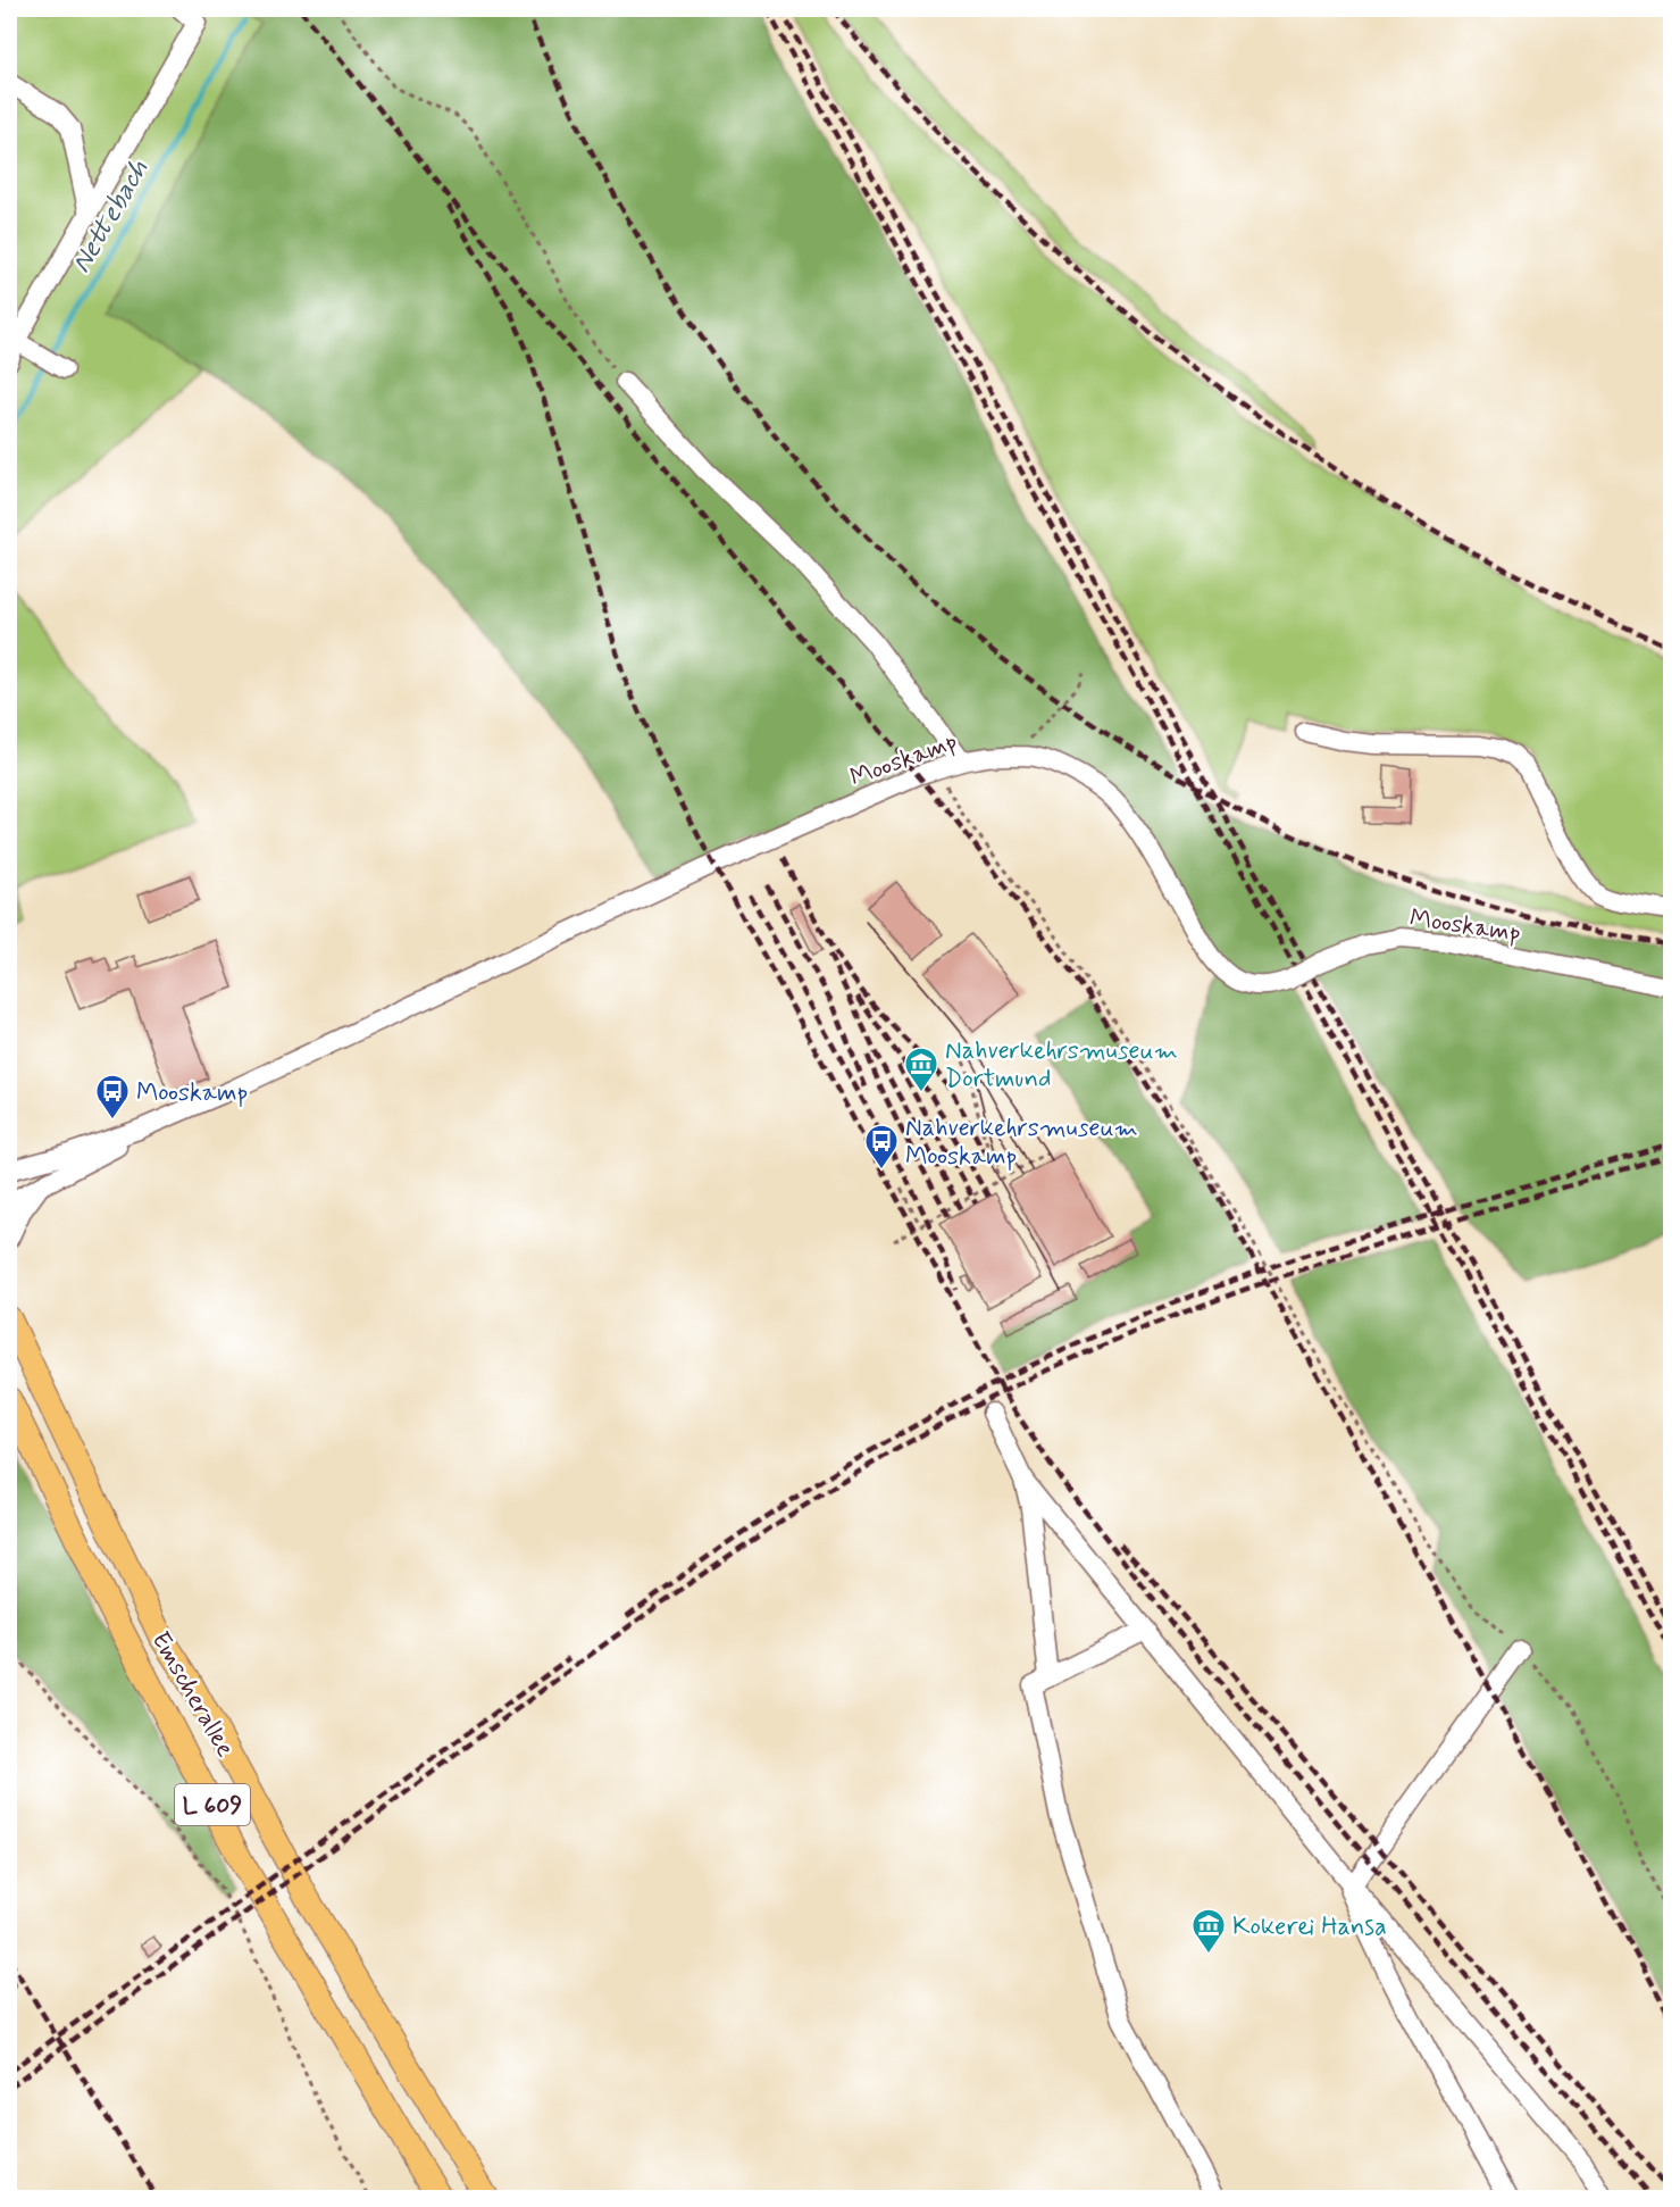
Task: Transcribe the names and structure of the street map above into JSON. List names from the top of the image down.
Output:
{
  "streets": {
    "main road": ["Emscherallee", "L 609"],
    "street": ["Mooskamp"]
  },
  "water": ["Nettebach"],
  "places": {
    "museum": ["Nahverkehrsmuseum Dortmund", "Kokerei Hansa"],
    "bus stop": ["Mooskamp", "Nahverkehrsmuseum Mooskamp"]
  }
}
